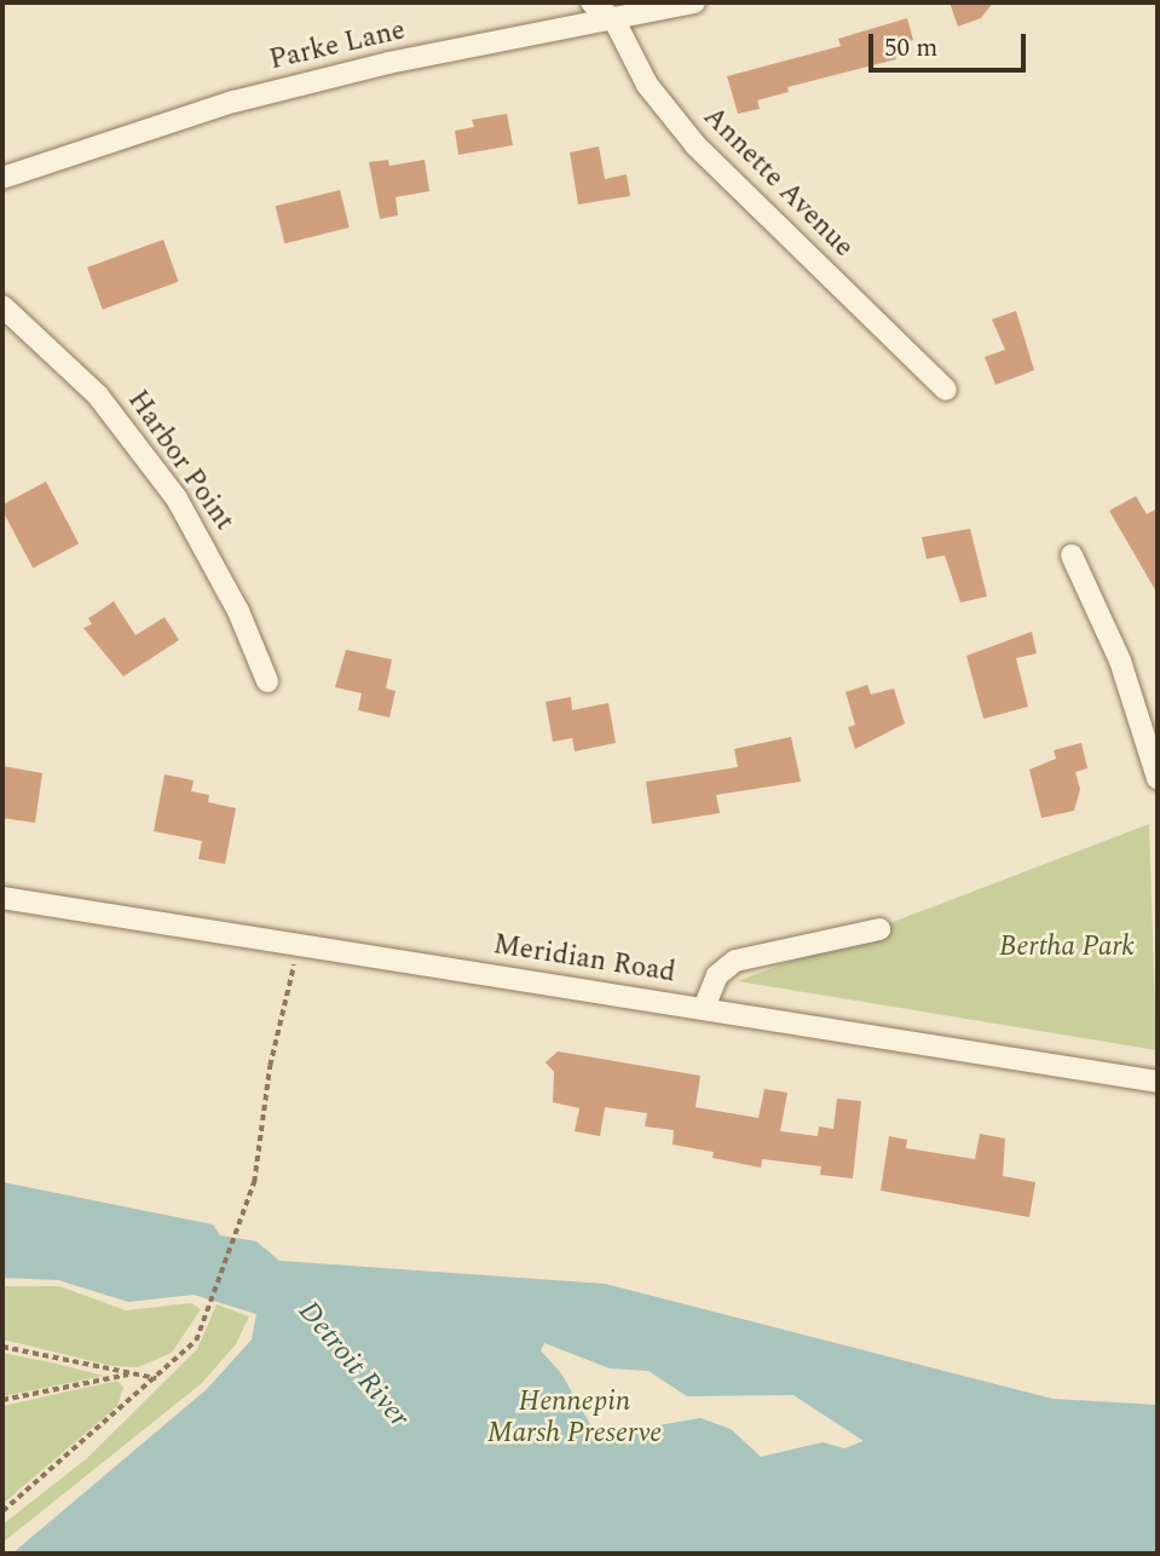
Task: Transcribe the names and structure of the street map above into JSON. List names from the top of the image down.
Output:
{
  "streets": {
    "street": [
      "Parke Lane",
      "Annette Avenue",
      "Harbor Point",
      "Meridian Road"
    ]
  },
  "crossings": [
    ["Parke Lane", "Annette Avenue"]
  ],
  "water": ["Detroit River"],
  "parks": ["Bertha Park", "Hennepin Marsh Preserve"],
  "scale_bar": "50 m"
}
